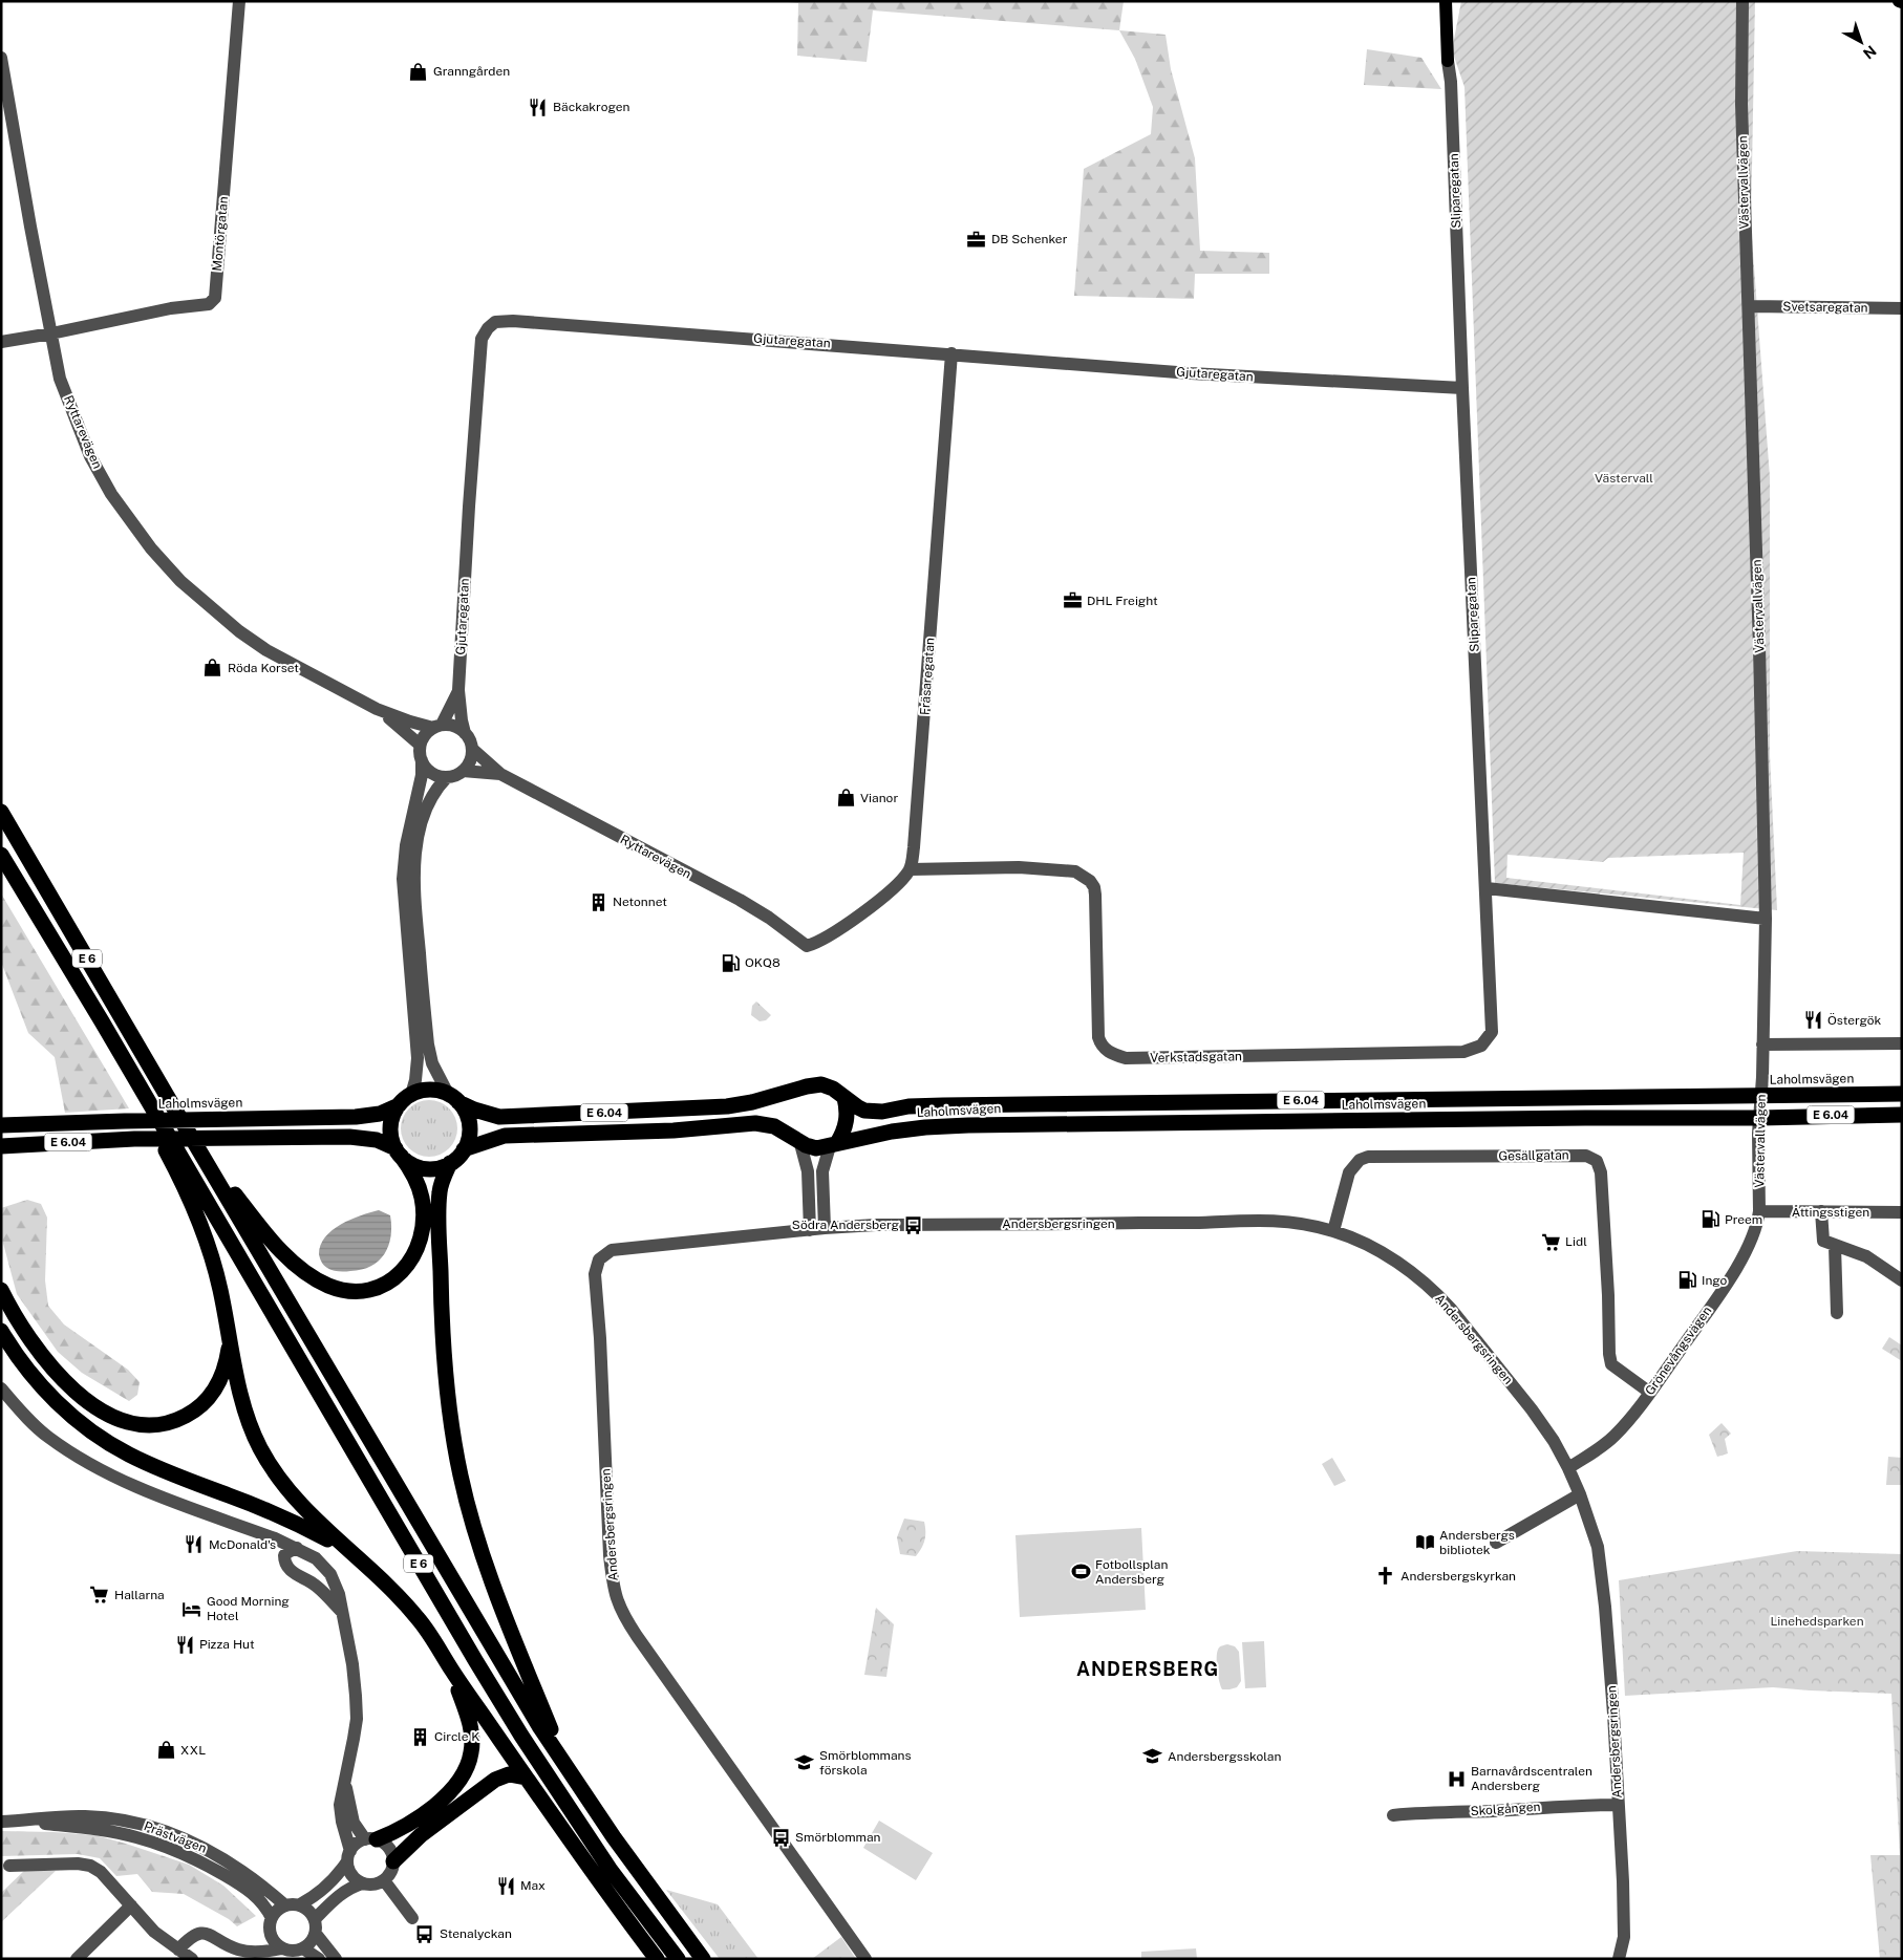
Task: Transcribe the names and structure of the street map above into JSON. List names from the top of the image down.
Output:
{
  "streets": {
    "highway": ["E 6", "Laholmsvägen", "E 6.04"],
    "street": [
      "Västervallvägen",
      "Sliparegatan",
      "Montörgatan",
      "Svetsaregatan",
      "Gjutaregatan",
      "Ryttarevägen",
      "Fräsaregatan",
      "Verkstadsgatan",
      "Gesällgatan",
      "Åttingsstigen",
      "Andersbergsringen",
      "Grönevångsvägen",
      "Skolgången",
      "Prästvägen"
    ]
  },
  "crossings": [
    ["Västervallvägen", "Svetsaregatan"],
    ["Västervallvägen", "Laholmsvägen"],
    ["Västervallvägen", "Åttingsstigen"],
    ["Västervallvägen", "Grönevångsvägen"],
    ["Sliparegatan", "Gjutaregatan"],
    ["Sliparegatan", "Verkstadsgatan"],
    ["Montörgatan", "Ryttarevägen"],
    ["Gjutaregatan", "Ryttarevägen"],
    ["Gjutaregatan", "Fräsaregatan"],
    ["Ryttarevägen", "Fräsaregatan"],
    ["Ryttarevägen", "Verkstadsgatan"],
    ["Fräsaregatan", "Verkstadsgatan"],
    ["Laholmsvägen", "E 6.04"],
    ["Gesällgatan", "Andersbergsringen"],
    ["Gesällgatan", "Grönevångsvägen"],
    ["Åttingsstigen", "Grönevångsvägen"],
    ["Andersbergsringen", "Grönevångsvägen"],
    ["Andersbergsringen", "Skolgången"]
  ],
  "districts": ["ANDERSBERG"],
  "parks": ["Västervall", "Linehedsparken"],
  "places": {
    "shop": [
      "Granngården",
      "Röda Korset",
      "Vianor",
      "XXL"
    ],
    "restaurant": [
      "Bäckakrogen",
      "Östergök",
      "McDonald's",
      "Pizza Hut",
      "Max"
    ],
    "office": ["DB Schenker", "DHL Freight"],
    "building": ["Netonnet", "Circle K"],
    "fuel station": ["OKQ8", "Preem", "Ingo"],
    "bus stop": ["Södra Andersberg", "Smörblomman", "Stenalyckan"],
    "supermarket": ["Lidl", "Hallarna"],
    "library": ["Andersbergs bibliotek"],
    "sports": ["Fotbollsplan Andersberg"],
    "church": ["Andersbergskyrkan"],
    "hotel": ["Good Morning Hotel"],
    "school or university": ["Andersbergsskolan", "Smörblommans förskola"],
    "hospital": ["Barnavårdscentralen Andersberg"]
  },
  "north": "bottom right"
}
